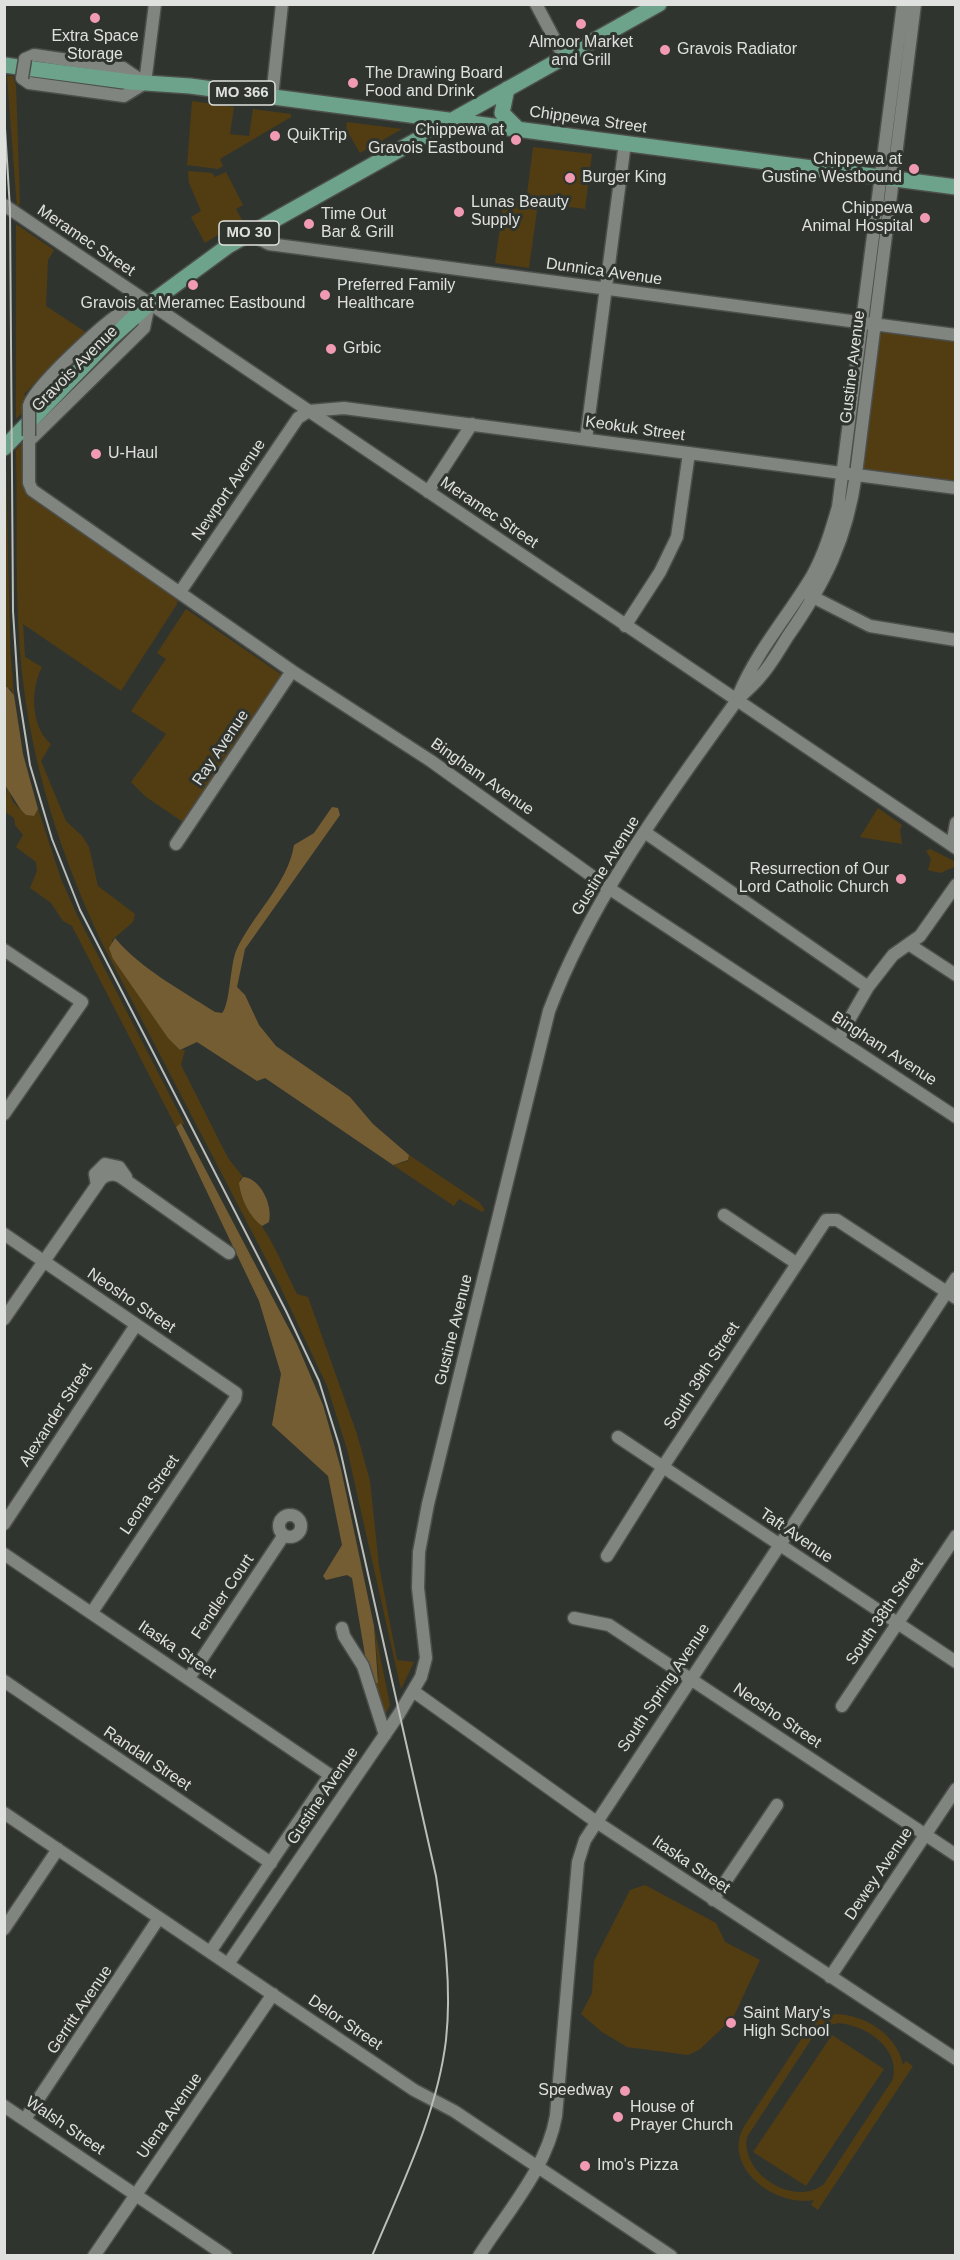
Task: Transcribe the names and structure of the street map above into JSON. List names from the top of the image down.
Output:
{
  "streets": {
    "main road": [
      "MO 366",
      "Chippewa Street",
      "MO 30",
      "Gravois Avenue"
    ],
    "street": [
      "Meramec Street",
      "Dunnica Avenue",
      "Gustine Avenue",
      "Keokuk Street",
      "Newport Avenue",
      "Ray Avenue",
      "Bingham Avenue",
      "Neosho Street",
      "South 39th Street",
      "Alexander Street",
      "Leona Street",
      "Taft Avenue",
      "Fendler Court",
      "South 38th Street",
      "Itaska Street",
      "South Spring Avenue",
      "Randall Street",
      "Dewey Avenue",
      "Gerritt Avenue",
      "Delor Street",
      "Ulena Avenue",
      "Walsh Street"
    ]
  },
  "crossings": [
    ["Chippewa Street", "Gustine Avenue"],
    ["Chippewa Street", "Gravois Avenue"],
    ["Meramec Street", "Gustine Avenue"],
    ["Meramec Street", "Gravois Avenue"],
    ["Meramec Street", "Keokuk Street"],
    ["Meramec Street", "Newport Avenue"],
    ["Dunnica Avenue", "Gustine Avenue"],
    ["Dunnica Avenue", "Gravois Avenue"],
    ["Gustine Avenue", "Keokuk Street"],
    ["Gustine Avenue", "Bingham Avenue"],
    ["Gustine Avenue", "Itaska Street"],
    ["Gustine Avenue", "Delor Street"],
    ["Gravois Avenue", "Bingham Avenue"],
    ["Keokuk Street", "Newport Avenue"],
    ["Newport Avenue", "Bingham Avenue"],
    ["Ray Avenue", "Bingham Avenue"],
    ["Neosho Street", "Alexander Street"],
    ["Neosho Street", "Leona Street"],
    ["Neosho Street", "South Spring Avenue"],
    ["Neosho Street", "Dewey Avenue"],
    ["South 39th Street", "Taft Avenue"],
    ["South 39th Street", "South Spring Avenue"],
    ["Leona Street", "Itaska Street"],
    ["Taft Avenue", "South 38th Street"],
    ["Taft Avenue", "South Spring Avenue"],
    ["Fendler Court", "Itaska Street"],
    ["Itaska Street", "South Spring Avenue"],
    ["Itaska Street", "Randall Street"],
    ["Itaska Street", "Dewey Avenue"],
    ["South Spring Avenue", "Delor Street"],
    ["Gerritt Avenue", "Delor Street"],
    ["Gerritt Avenue", "Walsh Street"],
    ["Delor Street", "Ulena Avenue"],
    ["Ulena Avenue", "Walsh Street"]
  ],
  "places": [
    "Extra Space Storage",
    "Almoor Market and Grill",
    "Gravois Radiator",
    "The Drawing Board Food and Drink",
    "QuikTrip",
    "Chippewa at Gravois Eastbound",
    "Chippewa at Gustine Westbound",
    "Burger King",
    "Lunas Beauty Supply",
    "Chippewa Animal Hospital",
    "Time Out Bar & Grill",
    "Gravois at Meramec Eastbound",
    "Preferred Family Healthcare",
    "Grbic",
    "U-Haul",
    "Resurrection of Our Lord Catholic Church",
    "Saint Mary's High School",
    "Speedway",
    "House of Prayer Church",
    "Imo's Pizza"
  ]
}
